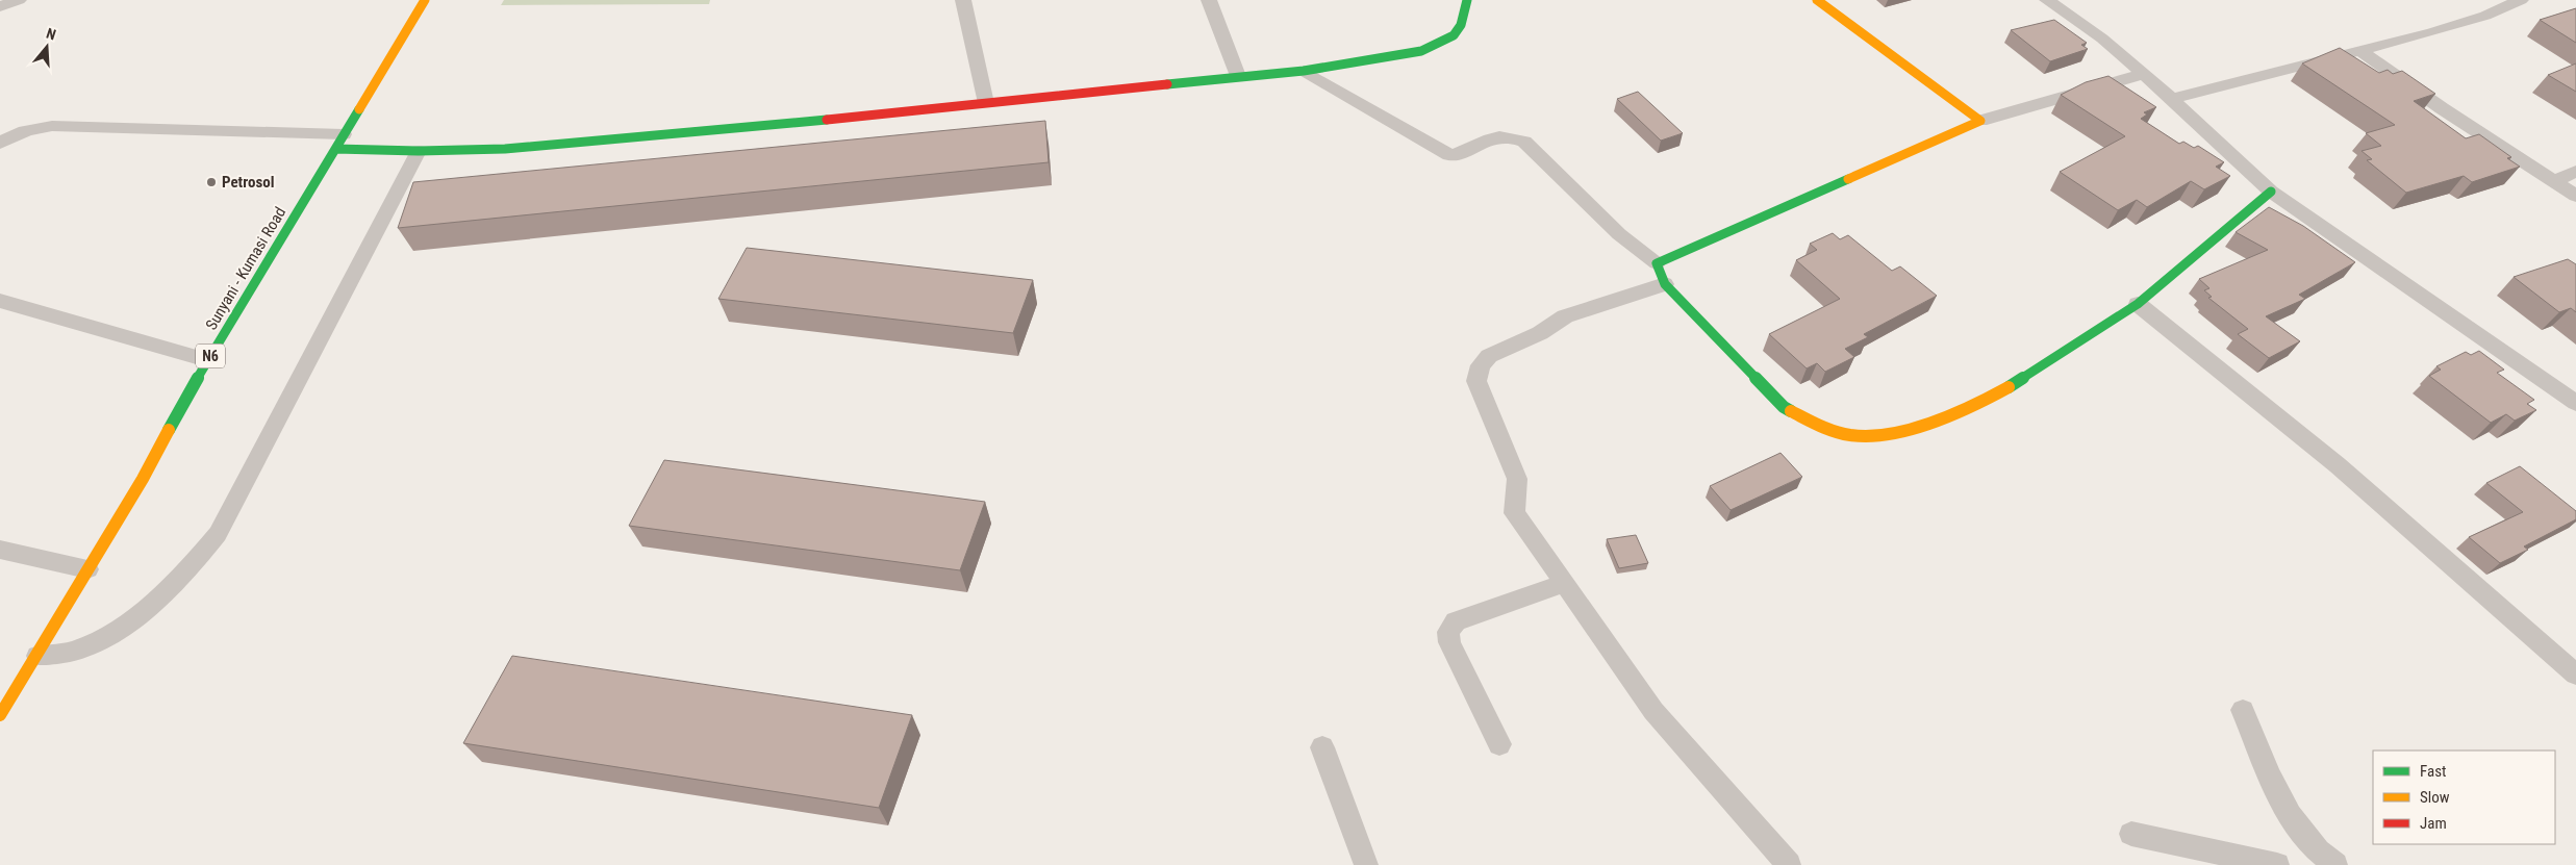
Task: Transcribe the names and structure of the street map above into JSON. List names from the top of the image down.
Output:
{
  "streets": {
    "street": ["Sunyani - Kumasi Road", "N6"]
  },
  "places": ["Petrosol"],
  "legend": ["Fast", "Slow", "Jam"],
  "north": "top"
}
